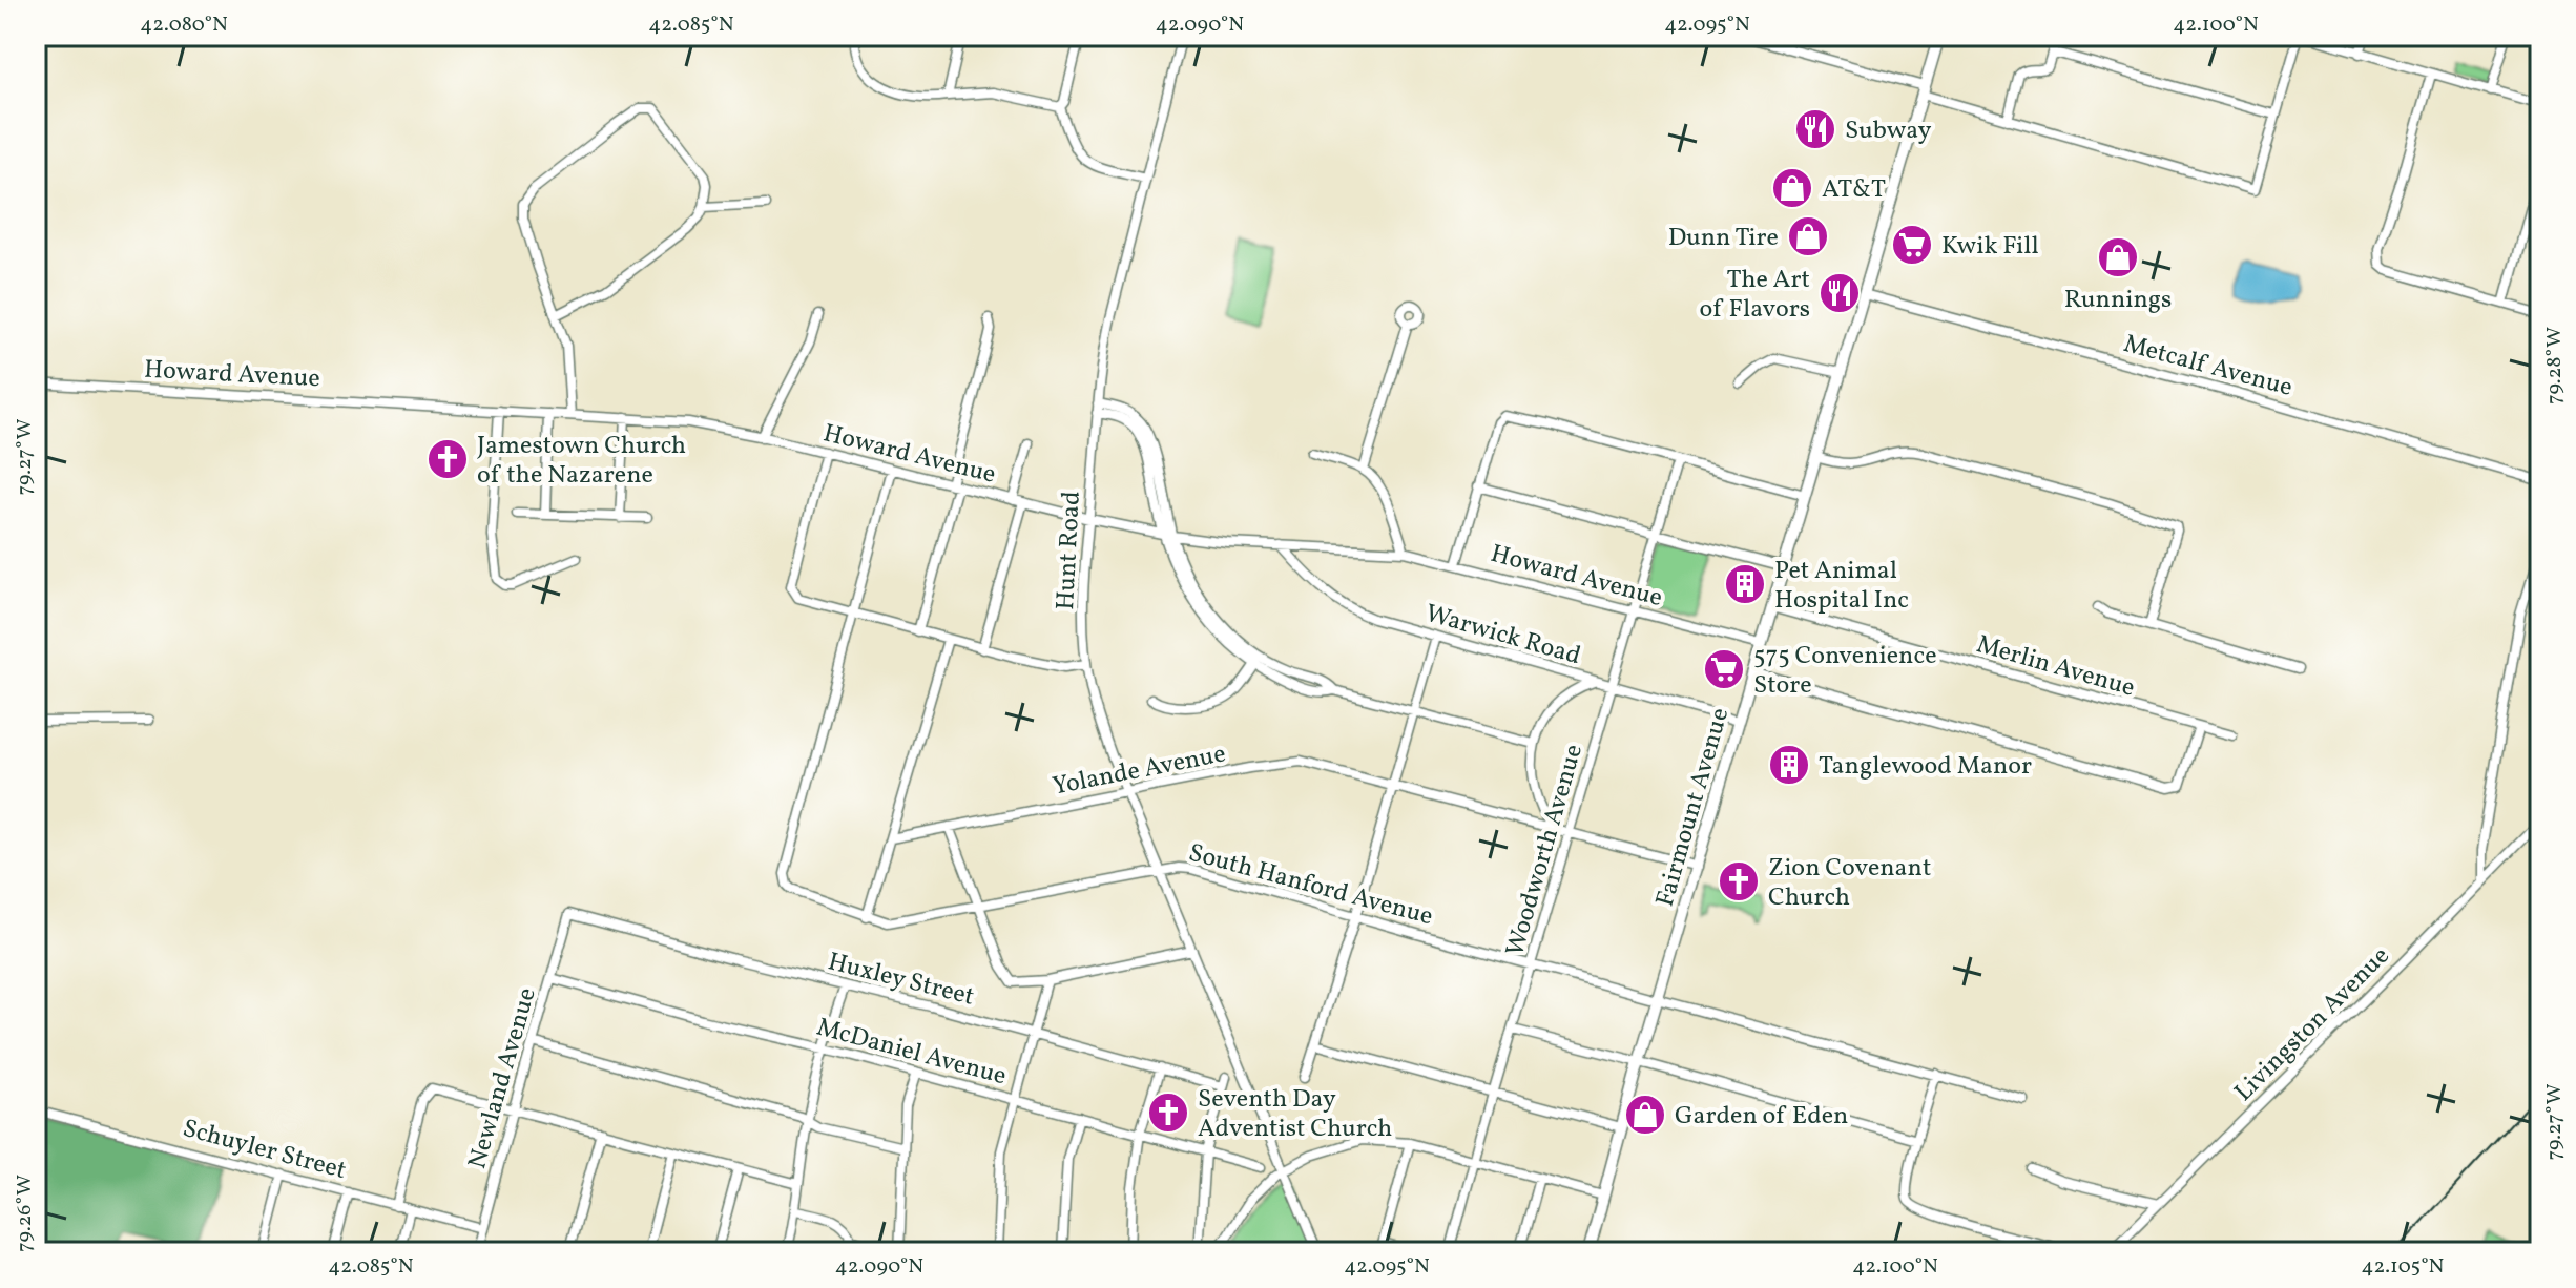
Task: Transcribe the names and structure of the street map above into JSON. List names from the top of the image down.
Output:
{
  "streets": {
    "main road": ["Fairmount Avenue"],
    "street": [
      "Metcalf Avenue",
      "Howard Avenue",
      "Hunt Road",
      "Warwick Road",
      "Merlin Avenue",
      "Yolande Avenue",
      "Woodworth Avenue",
      "South Hanford Avenue",
      "Huxley Street",
      "Livingston Avenue",
      "McDaniel Avenue",
      "Newland Avenue",
      "Schuyler Street"
    ]
  },
  "crossings": [
    ["Metcalf Avenue", "Fairmount Avenue"],
    ["Howard Avenue", "Hunt Road"],
    ["Howard Avenue", "Warwick Road"],
    ["Howard Avenue", "Fairmount Avenue"],
    ["Howard Avenue", "Woodworth Avenue"],
    ["Hunt Road", "Yolande Avenue"],
    ["Hunt Road", "South Hanford Avenue"],
    ["Warwick Road", "Fairmount Avenue"],
    ["Warwick Road", "Woodworth Avenue"],
    ["Merlin Avenue", "Fairmount Avenue"],
    ["Yolande Avenue", "Fairmount Avenue"],
    ["Yolande Avenue", "Woodworth Avenue"],
    ["Fairmount Avenue", "South Hanford Avenue"],
    ["Woodworth Avenue", "South Hanford Avenue"],
    ["Huxley Street", "McDaniel Avenue"],
    ["Huxley Street", "Newland Avenue"],
    ["McDaniel Avenue", "Newland Avenue"],
    ["Newland Avenue", "Schuyler Street"]
  ],
  "places": {
    "restaurant": ["Subway", "The Art of Flavors"],
    "shop": [
      "AT&T",
      "Dunn Tire",
      "Runnings",
      "Garden of Eden"
    ],
    "supermarket": ["Kwik Fill", "575 Convenience Store"],
    "church": ["Jamestown Church of the Nazarene", "Zion Covenant Church", "Seventh Day Adventist Church"],
    "building": ["Pet Animal Hospital Inc", "Tanglewood Manor"]
  },
  "coordinates": [
    "42.080°N",
    "42.085°N",
    "42.090°N",
    "42.095°N",
    "42.100°N",
    "79.28°W",
    "79.27°W",
    "79.26°W",
    "42.105°N"
  ]
}
